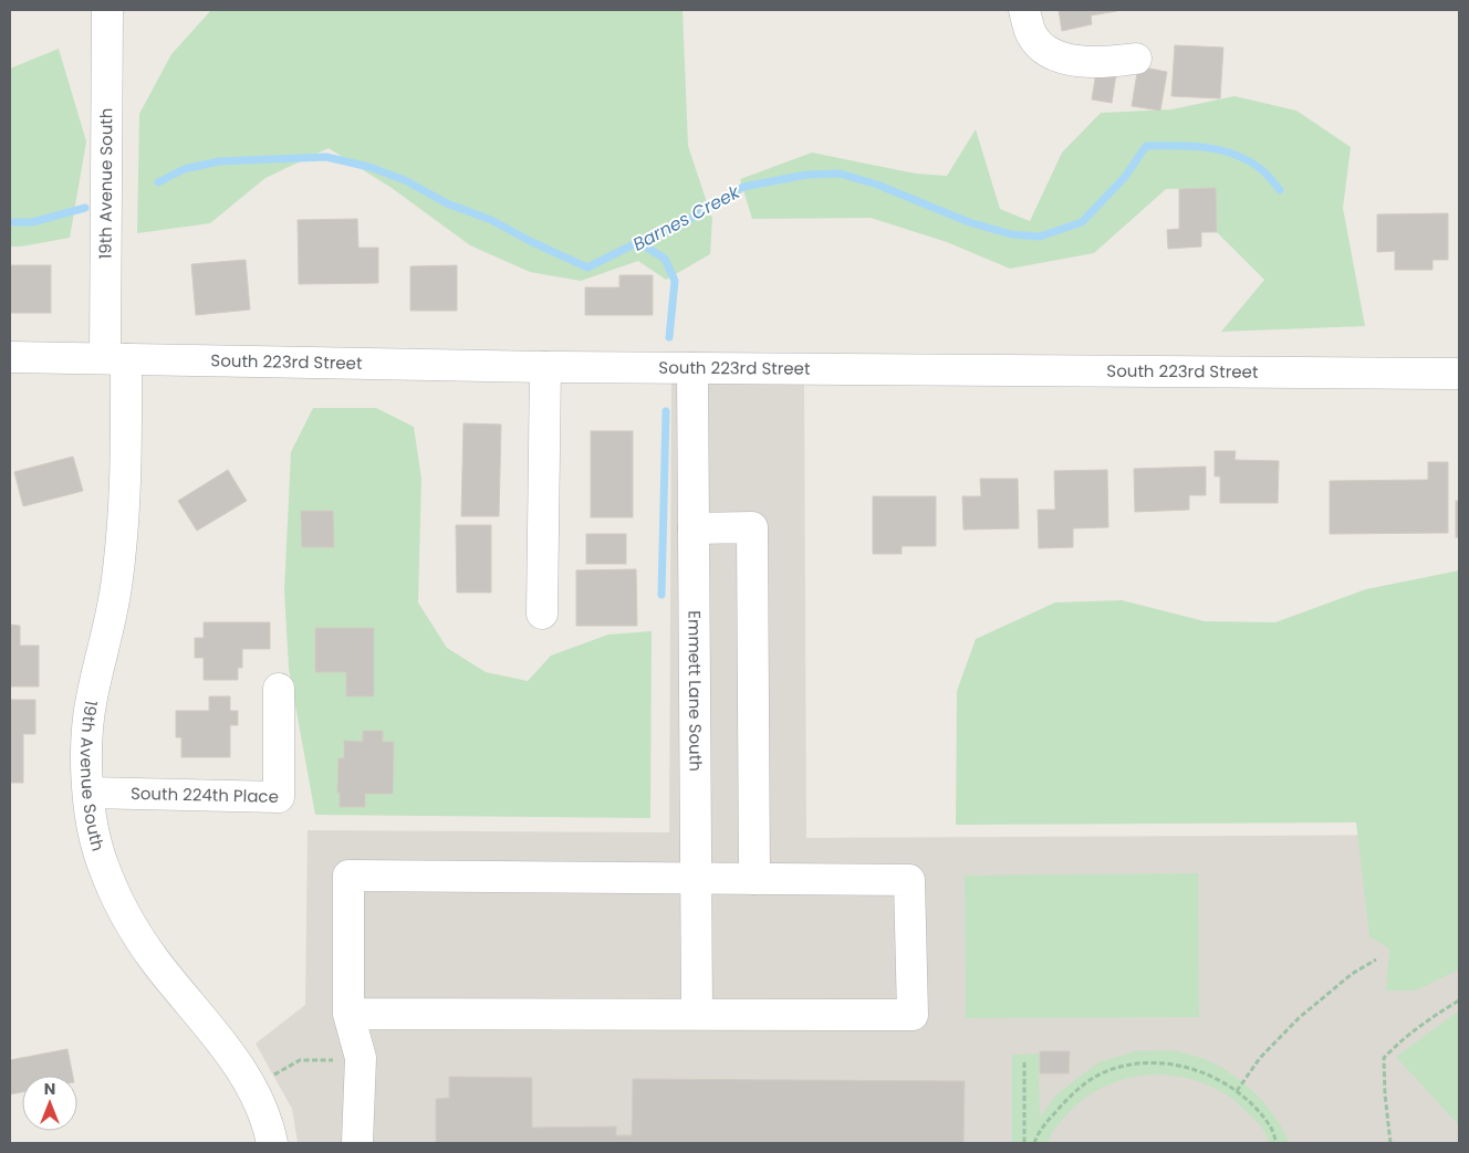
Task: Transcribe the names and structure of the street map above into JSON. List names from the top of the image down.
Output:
{
  "streets": {
    "street": [
      "19th Avenue South",
      "South 223rd Street",
      "Emmett Lane South",
      "South 224th Place"
    ]
  },
  "crossings": [
    ["19th Avenue South", "South 223rd Street"],
    ["19th Avenue South", "South 224th Place"],
    ["South 223rd Street", "Emmett Lane South"]
  ],
  "water": ["Barnes Creek"],
  "north": "top"
}
